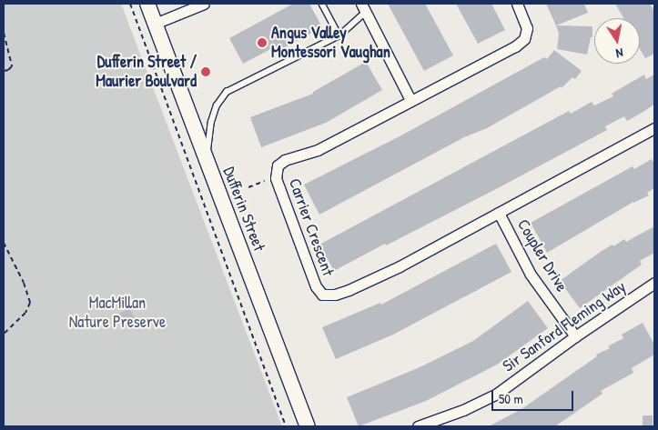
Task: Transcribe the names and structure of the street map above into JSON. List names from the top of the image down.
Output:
{
  "streets": {
    "main road": ["Dufferin Street"],
    "street": ["Carrier Crescent", "Coupler Drive", "Sir Sanford Fleming Way"]
  },
  "crossings": [
    ["Carrier Crescent", "Coupler Drive"],
    ["Coupler Drive", "Sir Sanford Fleming Way"]
  ],
  "parks": ["MacMillan Nature Preserve"],
  "places": ["Angus Valley Montessori Vaughan", "Dufferin Street / Maurier Boulvard"],
  "scale_bar": "50 m",
  "north": "bottom"
}
